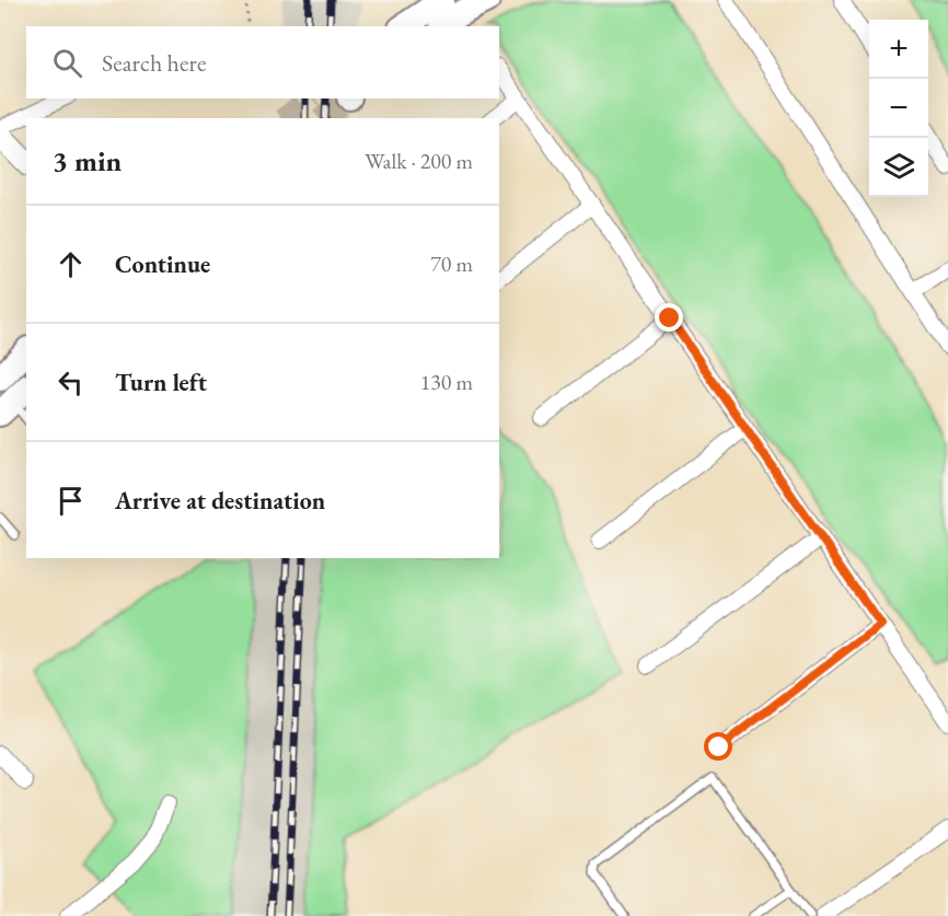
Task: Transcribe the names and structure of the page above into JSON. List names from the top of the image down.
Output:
{
  "page": {
    "map_buttons": ["+", "−"],
    "search": "Search here",
    "heading": ["3 min", "Walk · 200 m"],
    "list": [
      ["Continue", "70 m"],
      ["Turn left", "130 m"],
      "Arrive at destination"
    ]
  }
}
